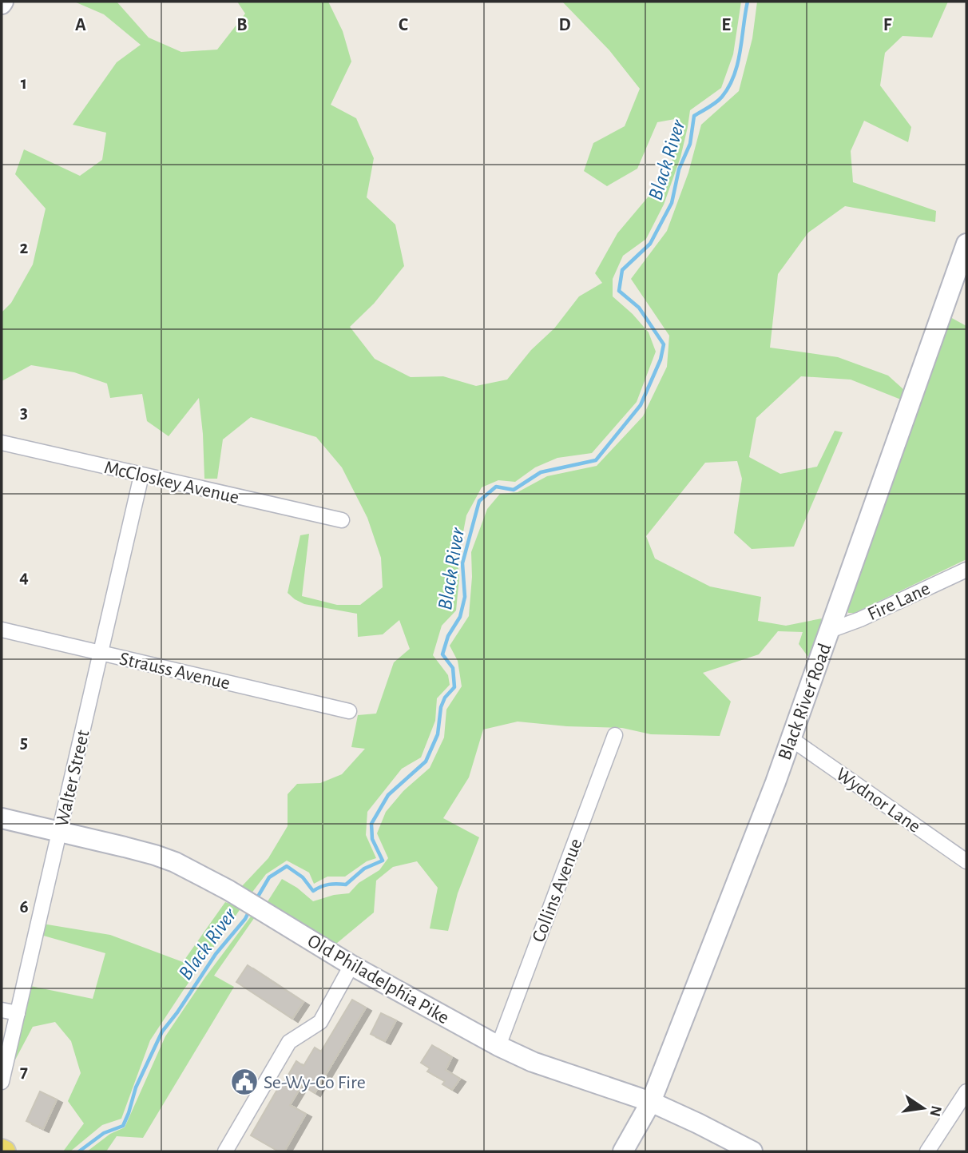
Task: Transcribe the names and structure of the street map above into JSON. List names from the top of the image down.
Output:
{
  "streets": {
    "street": [
      "McCloskey Avenue",
      "Fire Lane",
      "Strauss Avenue",
      "Black River Road",
      "Walter Street",
      "Wydnor Lane",
      "Collins Avenue",
      "Old Philadelphia Pike"
    ]
  },
  "crossings": [
    ["McCloskey Avenue", "Walter Street"],
    ["Fire Lane", "Black River Road"],
    ["Strauss Avenue", "Walter Street"],
    ["Black River Road", "Wydnor Lane"],
    ["Black River Road", "Old Philadelphia Pike"],
    ["Walter Street", "Old Philadelphia Pike"],
    ["Collins Avenue", "Old Philadelphia Pike"]
  ],
  "water": ["Black River"],
  "places": {
    "public building": ["Se-Wy-Co Fire"]
  },
  "north": "right",
  "grid": {
    "columns": [
      "A",
      "B",
      "C",
      "D",
      "E",
      "F"
    ],
    "rows": [
      "1",
      "2",
      "3",
      "4",
      "5",
      "6",
      "7"
    ]
  }
}
